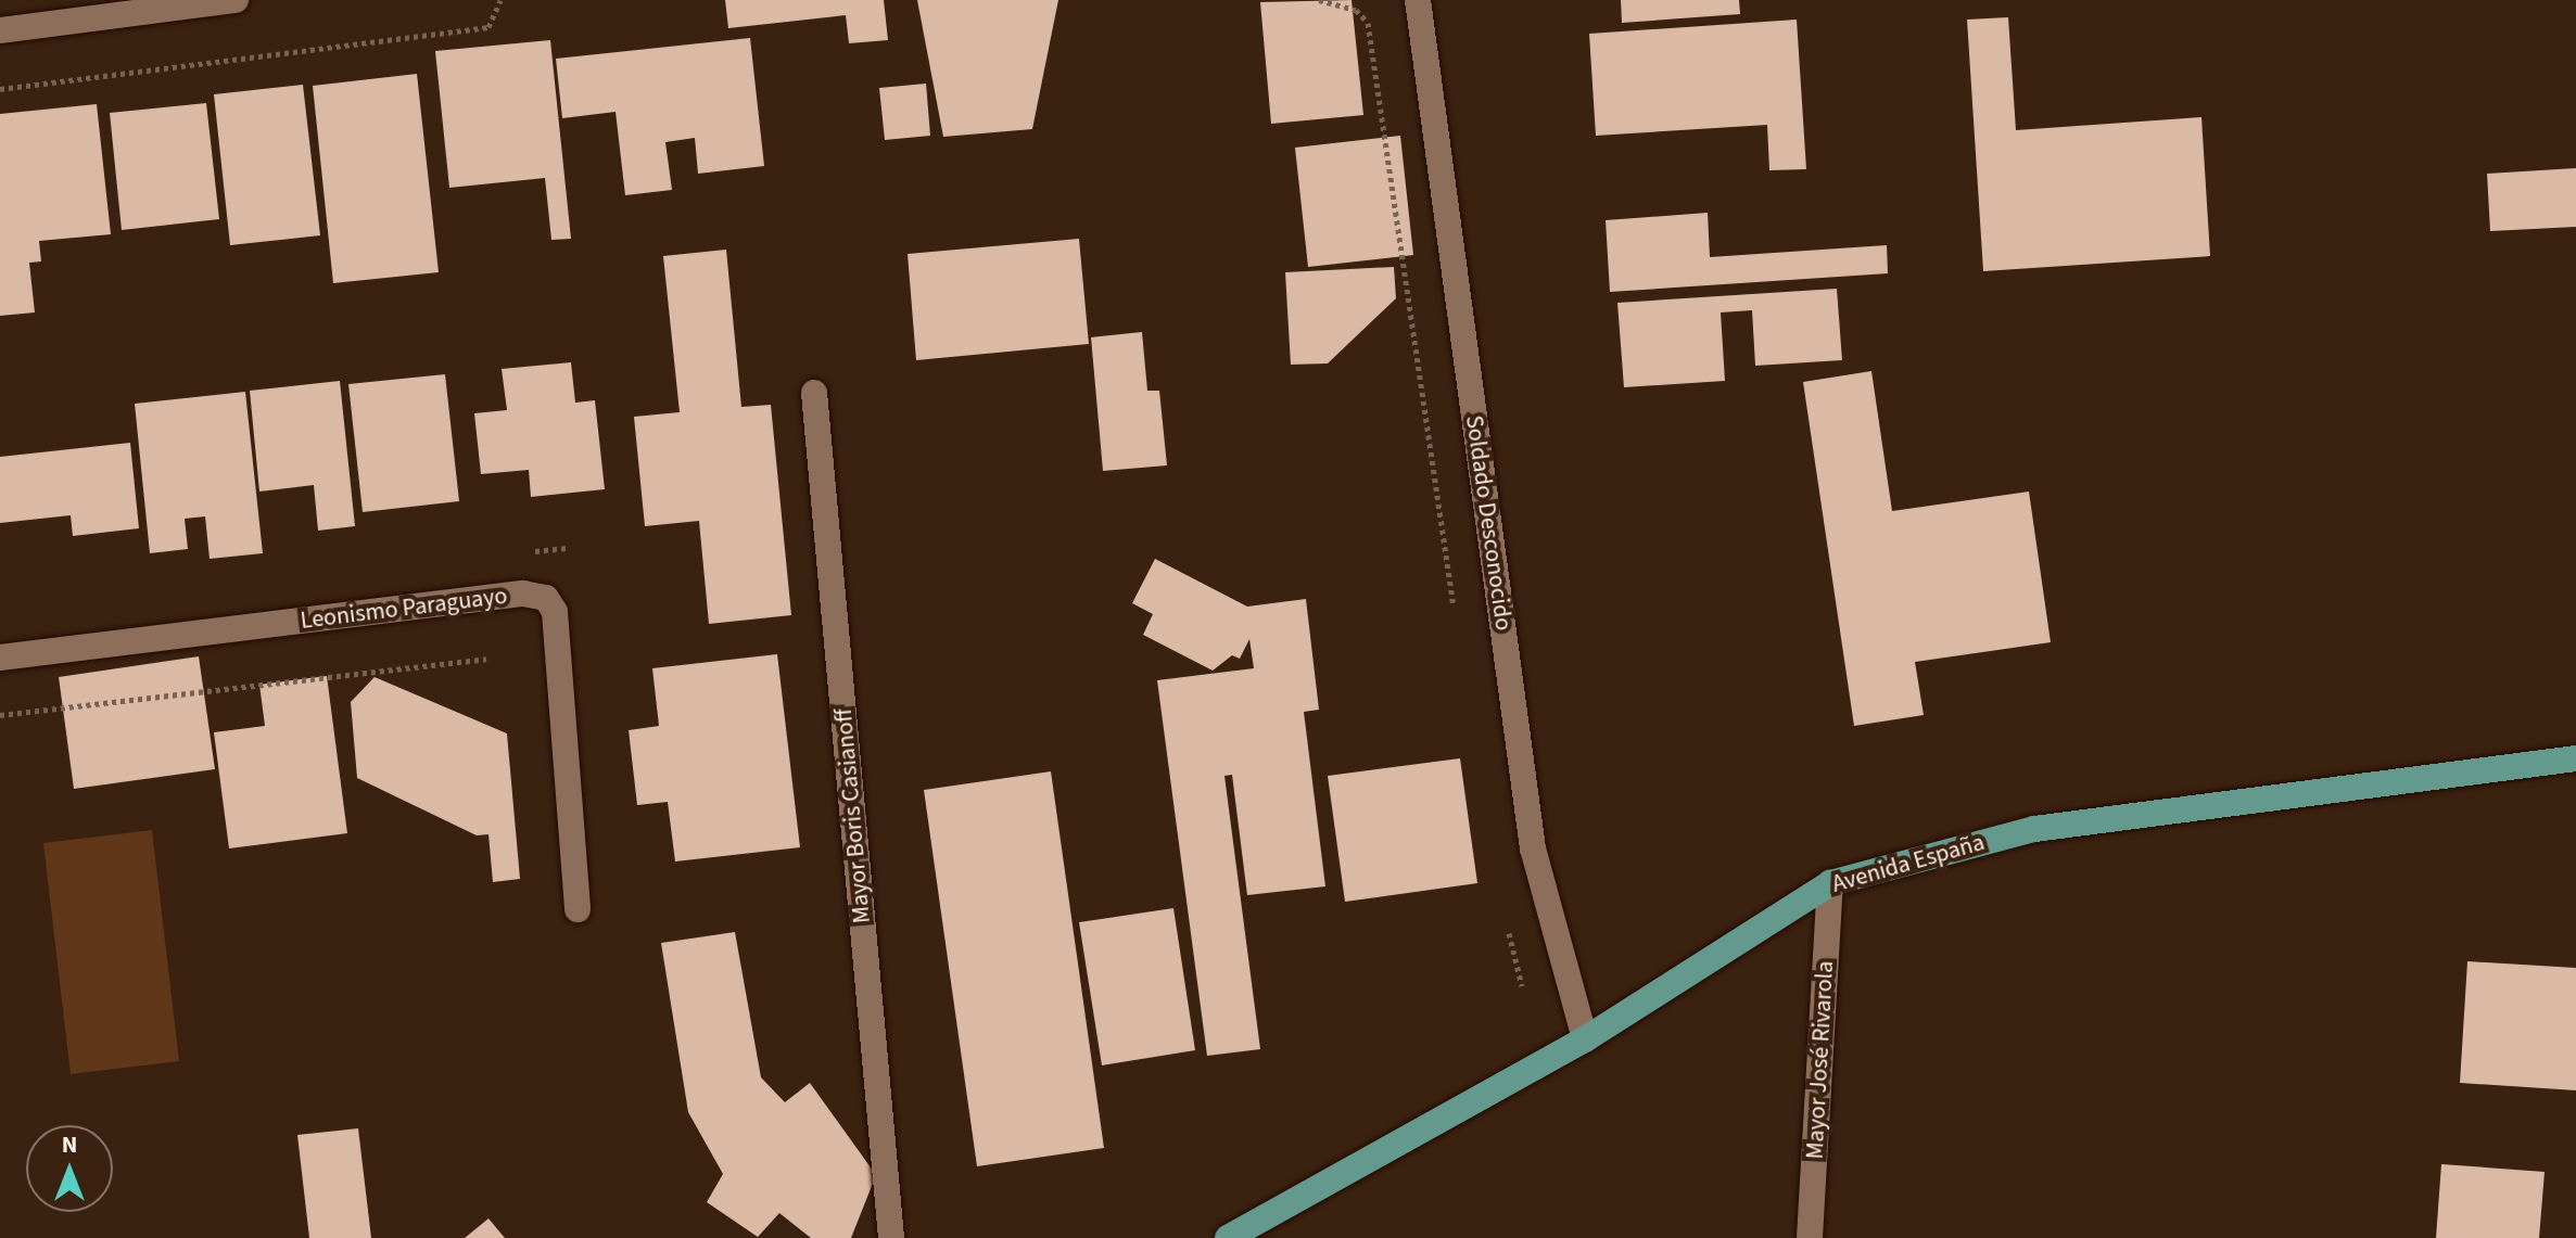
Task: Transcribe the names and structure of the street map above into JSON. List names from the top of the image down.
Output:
{
  "streets": {
    "main road": ["Avenida España"],
    "street": [
      "Soldado Desconocido",
      "Leonismo Paraguayo",
      "Mayor Boris Casianoff",
      "Mayor José Rivarola"
    ]
  },
  "crossings": [
    ["Soldado Desconocido", "Avenida España"],
    ["Avenida España", "Mayor José Rivarola"]
  ],
  "north": "top"
}
